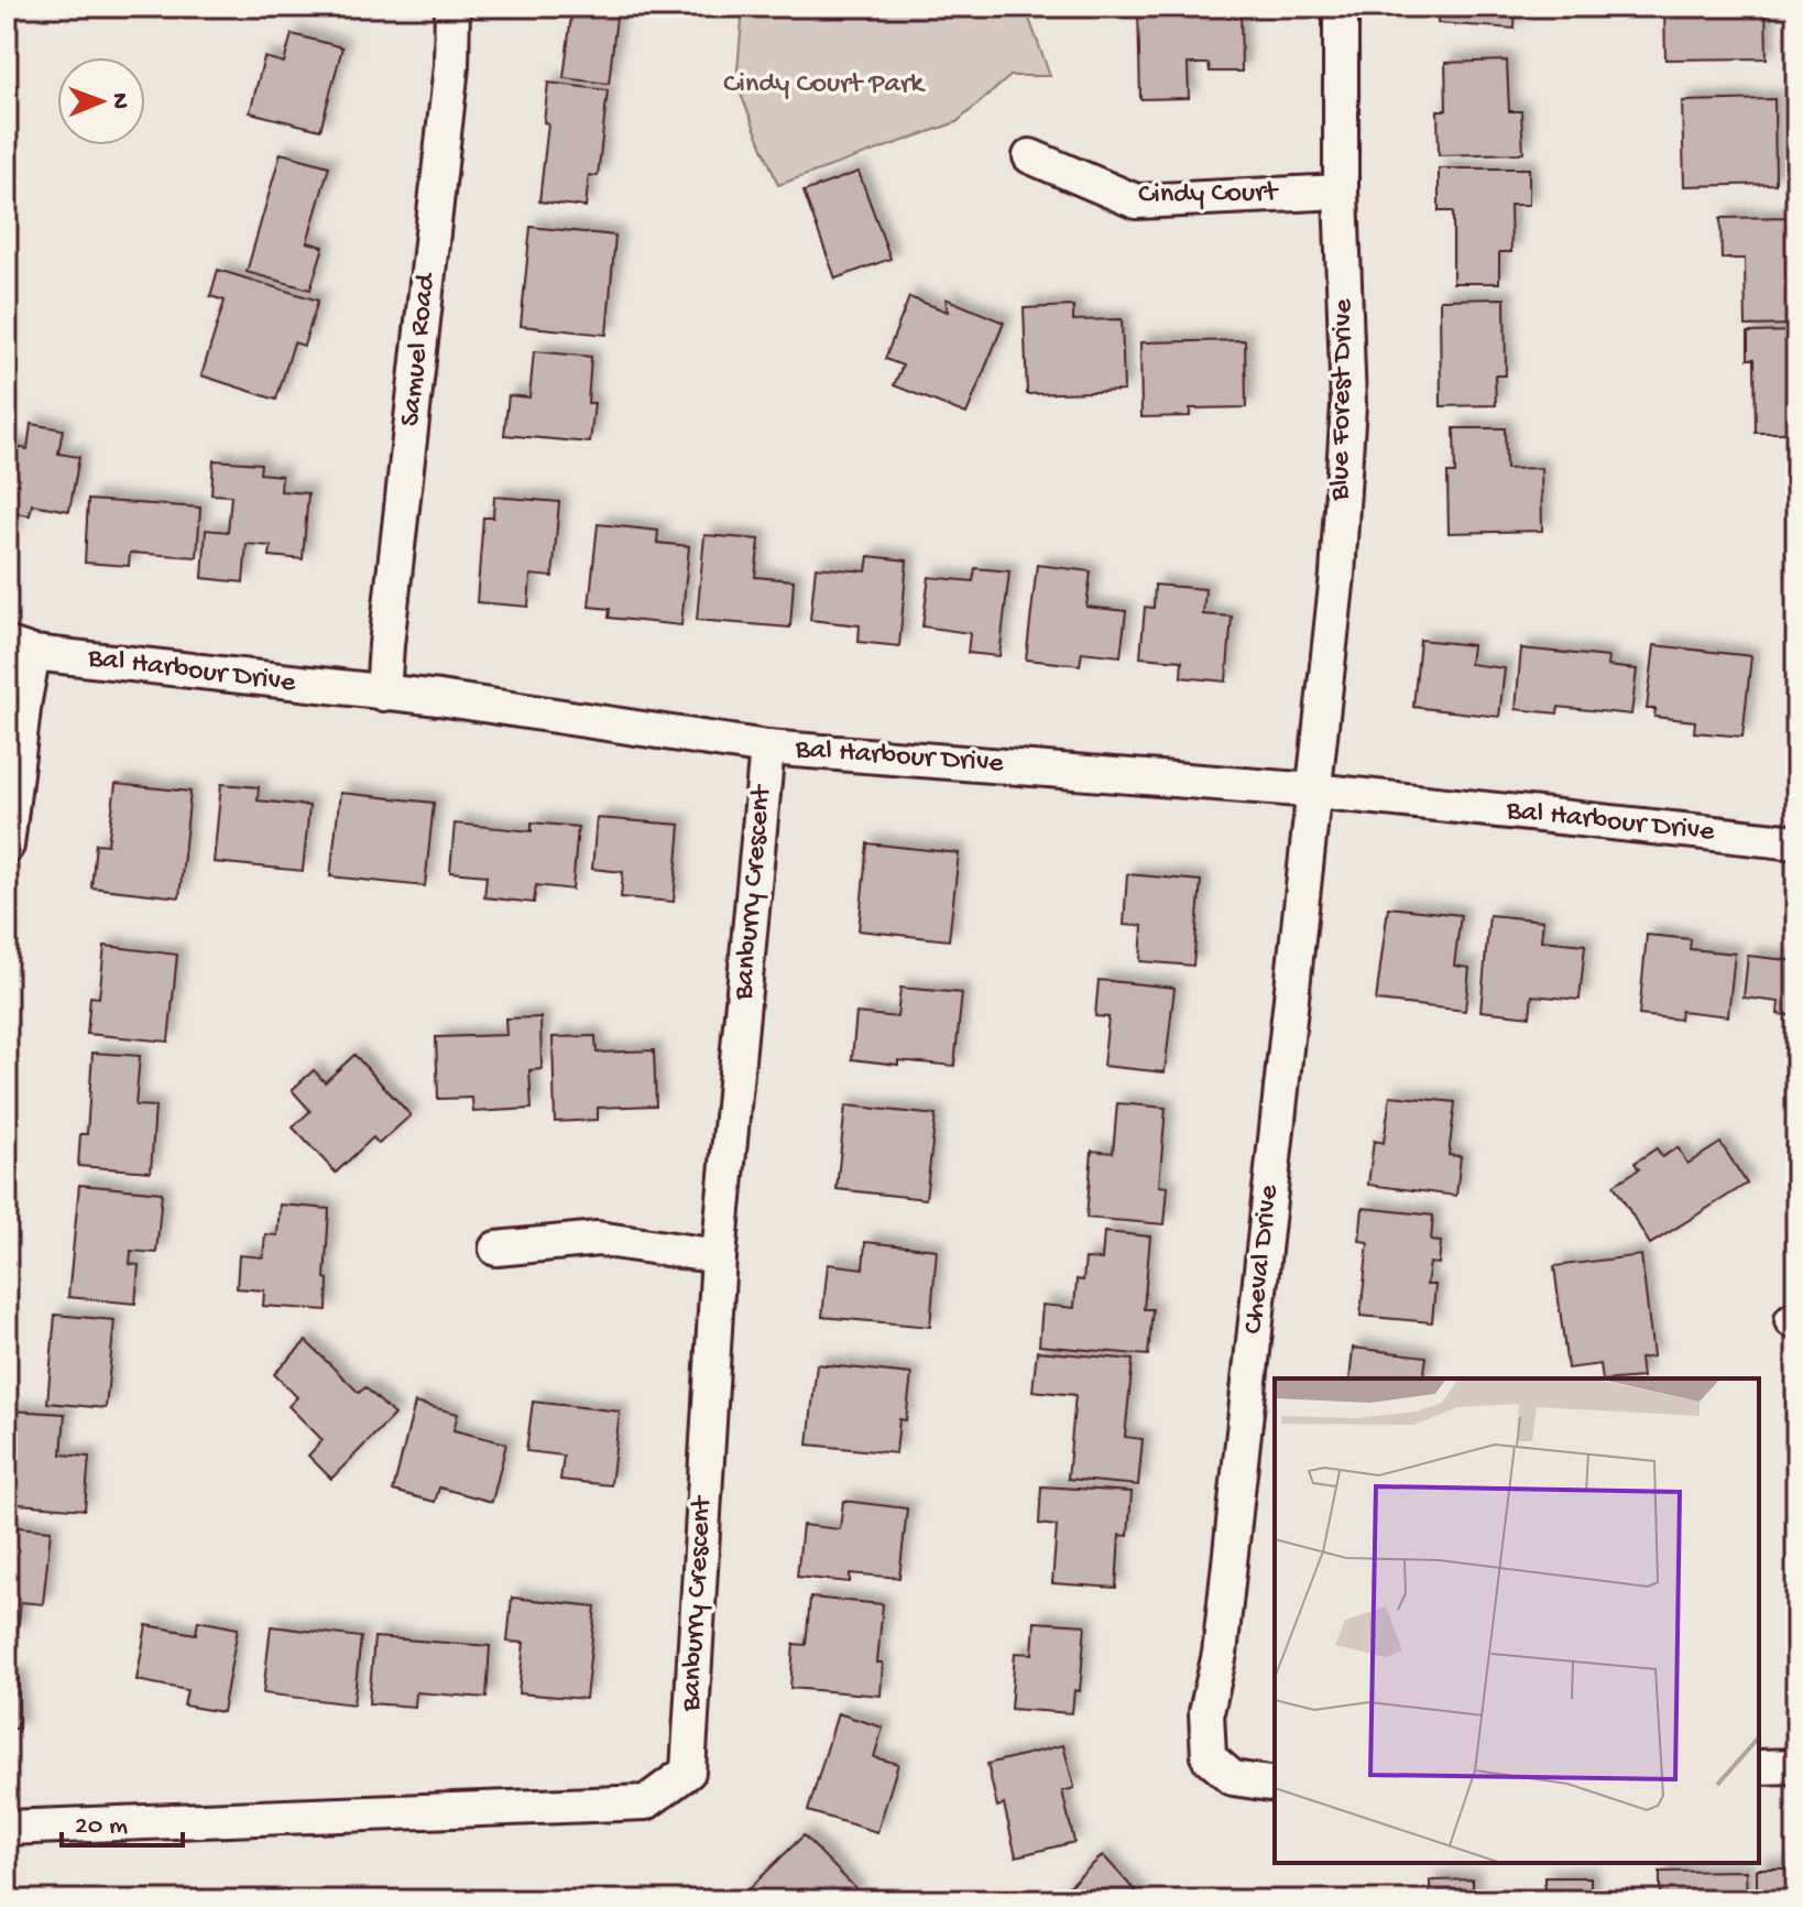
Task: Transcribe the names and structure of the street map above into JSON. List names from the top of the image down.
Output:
{
  "streets": {
    "street": [
      "Cindy Court",
      "Samuel Road",
      "Blue Forest Drive",
      "Bal Harbour Drive",
      "Banburry Crescent",
      "Cheval Drive"
    ]
  },
  "crossings": [
    ["Cindy Court", "Blue Forest Drive"],
    ["Samuel Road", "Bal Harbour Drive"],
    ["Blue Forest Drive", "Bal Harbour Drive"],
    ["Blue Forest Drive", "Cheval Drive"],
    ["Bal Harbour Drive", "Banburry Crescent"],
    ["Bal Harbour Drive", "Cheval Drive"]
  ],
  "parks": ["Cindy Court Park"],
  "scale_bar": "20 m",
  "north": "right"
}
